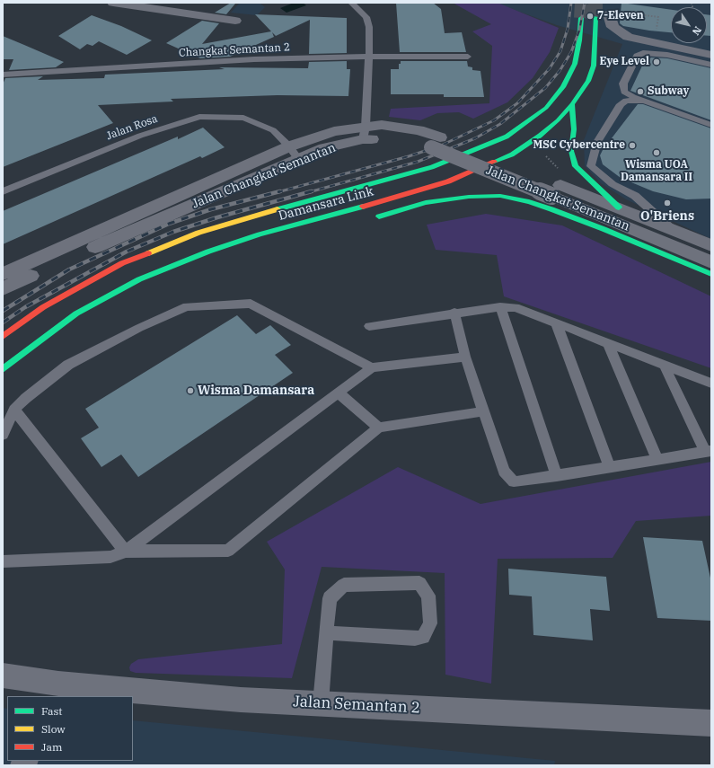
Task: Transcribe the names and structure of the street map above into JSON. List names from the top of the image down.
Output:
{
  "streets": {
    "highway": ["Damansara Link"],
    "street": ["Jalan Changkat Semantan", "Jalan Semantan 2"],
    "lane": ["Changkat Semantan 2", "Jalan Rosa"]
  },
  "crossings": [
    ["Jalan Rosa", "Jalan Changkat Semantan"]
  ],
  "places": [
    "7-Eleven",
    "Eye Level",
    "Subway",
    "MSC Cybercentre",
    "Wisma UOA Damansara II",
    "O'Briens",
    "Wisma Damansara"
  ],
  "legend": ["Fast", "Slow", "Jam"],
  "north": "bottom right"
}
